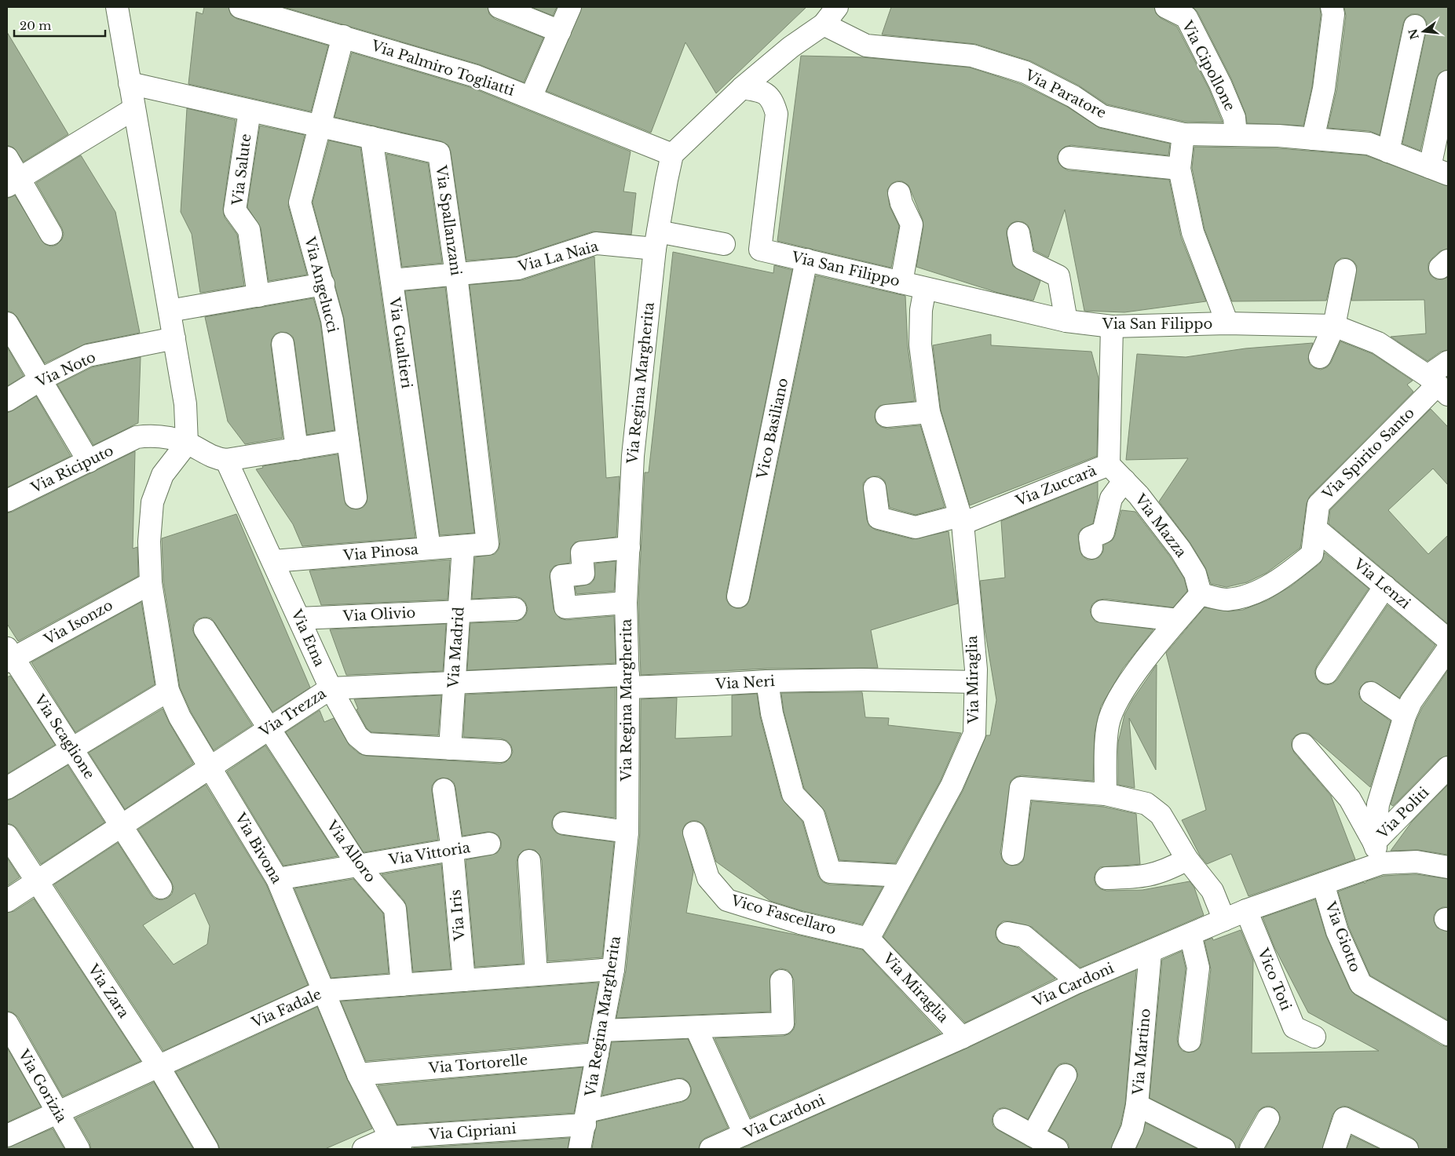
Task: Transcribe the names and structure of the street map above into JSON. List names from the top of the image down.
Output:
{
  "streets": {
    "street": [
      "Via Cipollone",
      "Via Palmiro Togliatti",
      "Via Paratore",
      "Via Salute",
      "Via Spallanzani",
      "Via La Naia",
      "Via San Filippo",
      "Via Angelucci",
      "Via Gualtieri",
      "Via Noto",
      "Via Regina Margherita",
      "Vico Basiliano",
      "Via Spirito Santo",
      "Via Riciputo",
      "Via Zuccarà",
      "Via Mazza",
      "Via Pinosa",
      "Via Lenzi",
      "Via Olivio",
      "Via Isonzo",
      "Via Etna",
      "Via Madrid",
      "Via Miraglia",
      "Via Neri",
      "Via Trezza",
      "Via Scaglione",
      "Via Politi",
      "Via Bivona",
      "Via Alloro",
      "Via Vittoria",
      "Via Iris",
      "Vico Fascellaro",
      "Via Giotto",
      "Vico Toti",
      "Via Cardoni",
      "Via Zara",
      "Via Fadale",
      "Via Martino",
      "Via Tortorelle",
      "Via Gorizia",
      "Via Cipriani"
    ]
  },
  "crossings": [
    ["Via Cipollone", "Via Paratore"],
    ["Via Palmiro Togliatti", "Via Angelucci"],
    ["Via Palmiro Togliatti", "Via Regina Margherita"],
    ["Via Salute", "Via Spallanzani"],
    ["Via Spallanzani", "Via La Naia"],
    ["Via Spallanzani", "Via Angelucci"],
    ["Via Spallanzani", "Via Gualtieri"],
    ["Via Spallanzani", "Via Pinosa"],
    ["Via La Naia", "Via Gualtieri"],
    ["Via La Naia", "Via Regina Margherita"],
    ["Via San Filippo", "Vico Basiliano"],
    ["Via San Filippo", "Via Spirito Santo"],
    ["Via San Filippo", "Via Zuccarà"],
    ["Via San Filippo", "Via Miraglia"],
    ["Via Gualtieri", "Via Pinosa"],
    ["Via Regina Margherita", "Via Neri"],
    ["Via Regina Margherita", "Via Trezza"],
    ["Via Regina Margherita", "Via Fadale"],
    ["Via Regina Margherita", "Via Tortorelle"],
    ["Via Regina Margherita", "Via Cipriani"],
    ["Via Spirito Santo", "Via Mazza"],
    ["Via Spirito Santo", "Via Lenzi"],
    ["Via Riciputo", "Via Bivona"],
    ["Via Zuccarà", "Via Mazza"],
    ["Via Zuccarà", "Via Miraglia"],
    ["Via Pinosa", "Via Etna"],
    ["Via Pinosa", "Via Madrid"],
    ["Via Olivio", "Via Etna"],
    ["Via Olivio", "Via Madrid"],
    ["Via Isonzo", "Via Scaglione"],
    ["Via Isonzo", "Via Bivona"],
    ["Via Etna", "Via Madrid"],
    ["Via Etna", "Via Trezza"],
    ["Via Madrid", "Via Trezza"],
    ["Via Miraglia", "Via Neri"],
    ["Via Miraglia", "Vico Fascellaro"],
    ["Via Miraglia", "Via Cardoni"],
    ["Via Neri", "Via Trezza"],
    ["Via Trezza", "Via Scaglione"],
    ["Via Trezza", "Via Bivona"],
    ["Via Trezza", "Via Alloro"],
    ["Via Trezza", "Via Zara"],
    ["Via Politi", "Via Cardoni"],
    ["Via Bivona", "Via Vittoria"],
    ["Via Bivona", "Via Fadale"],
    ["Via Bivona", "Via Tortorelle"],
    ["Via Bivona", "Via Cipriani"],
    ["Via Alloro", "Via Vittoria"],
    ["Via Alloro", "Via Fadale"],
    ["Via Vittoria", "Via Iris"],
    ["Via Iris", "Via Fadale"],
    ["Via Giotto", "Via Cardoni"],
    ["Vico Toti", "Via Cardoni"],
    ["Via Cardoni", "Via Martino"],
    ["Via Zara", "Via Fadale"],
    ["Via Fadale", "Via Gorizia"]
  ],
  "scale_bar": "20 m",
  "north": "left"
}
